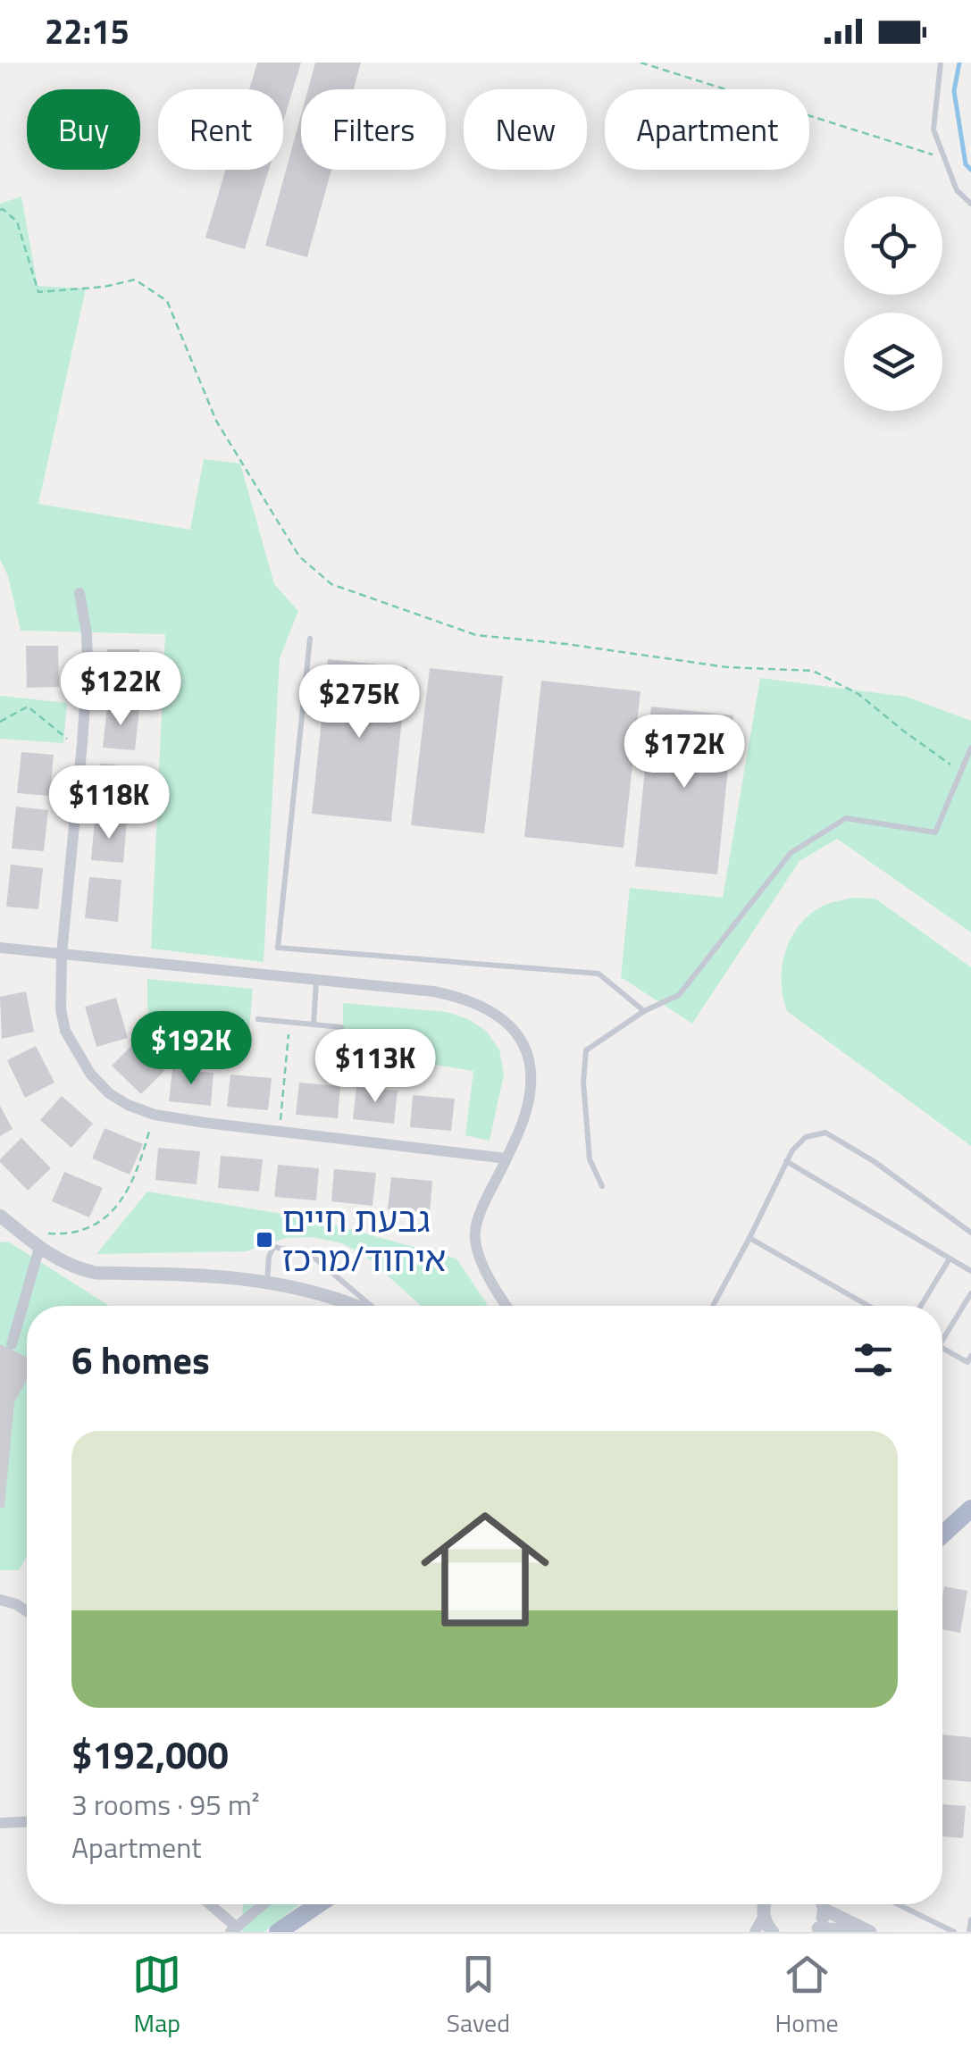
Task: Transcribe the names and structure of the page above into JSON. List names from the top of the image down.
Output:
{
  "places": {
    "transit": ["גבעת חיים איחוד/מרכז"]
  },
  "page": {
    "status": "22:15",
    "chip": [
      "Buy",
      "Rent",
      "Filters",
      "New",
      "Apartment"
    ],
    "price": [
      "$122K",
      "$275K",
      "$172K",
      "$118K",
      "$192K",
      "$113K"
    ],
    "heading": "6 homes",
    "list": [
      {
        "name": "$192,000",
        "note": "3 rooms · 95 m² · Apartment"
      }
    ],
    "tabs": ["Map", "Saved", "Home"]
  }
}
